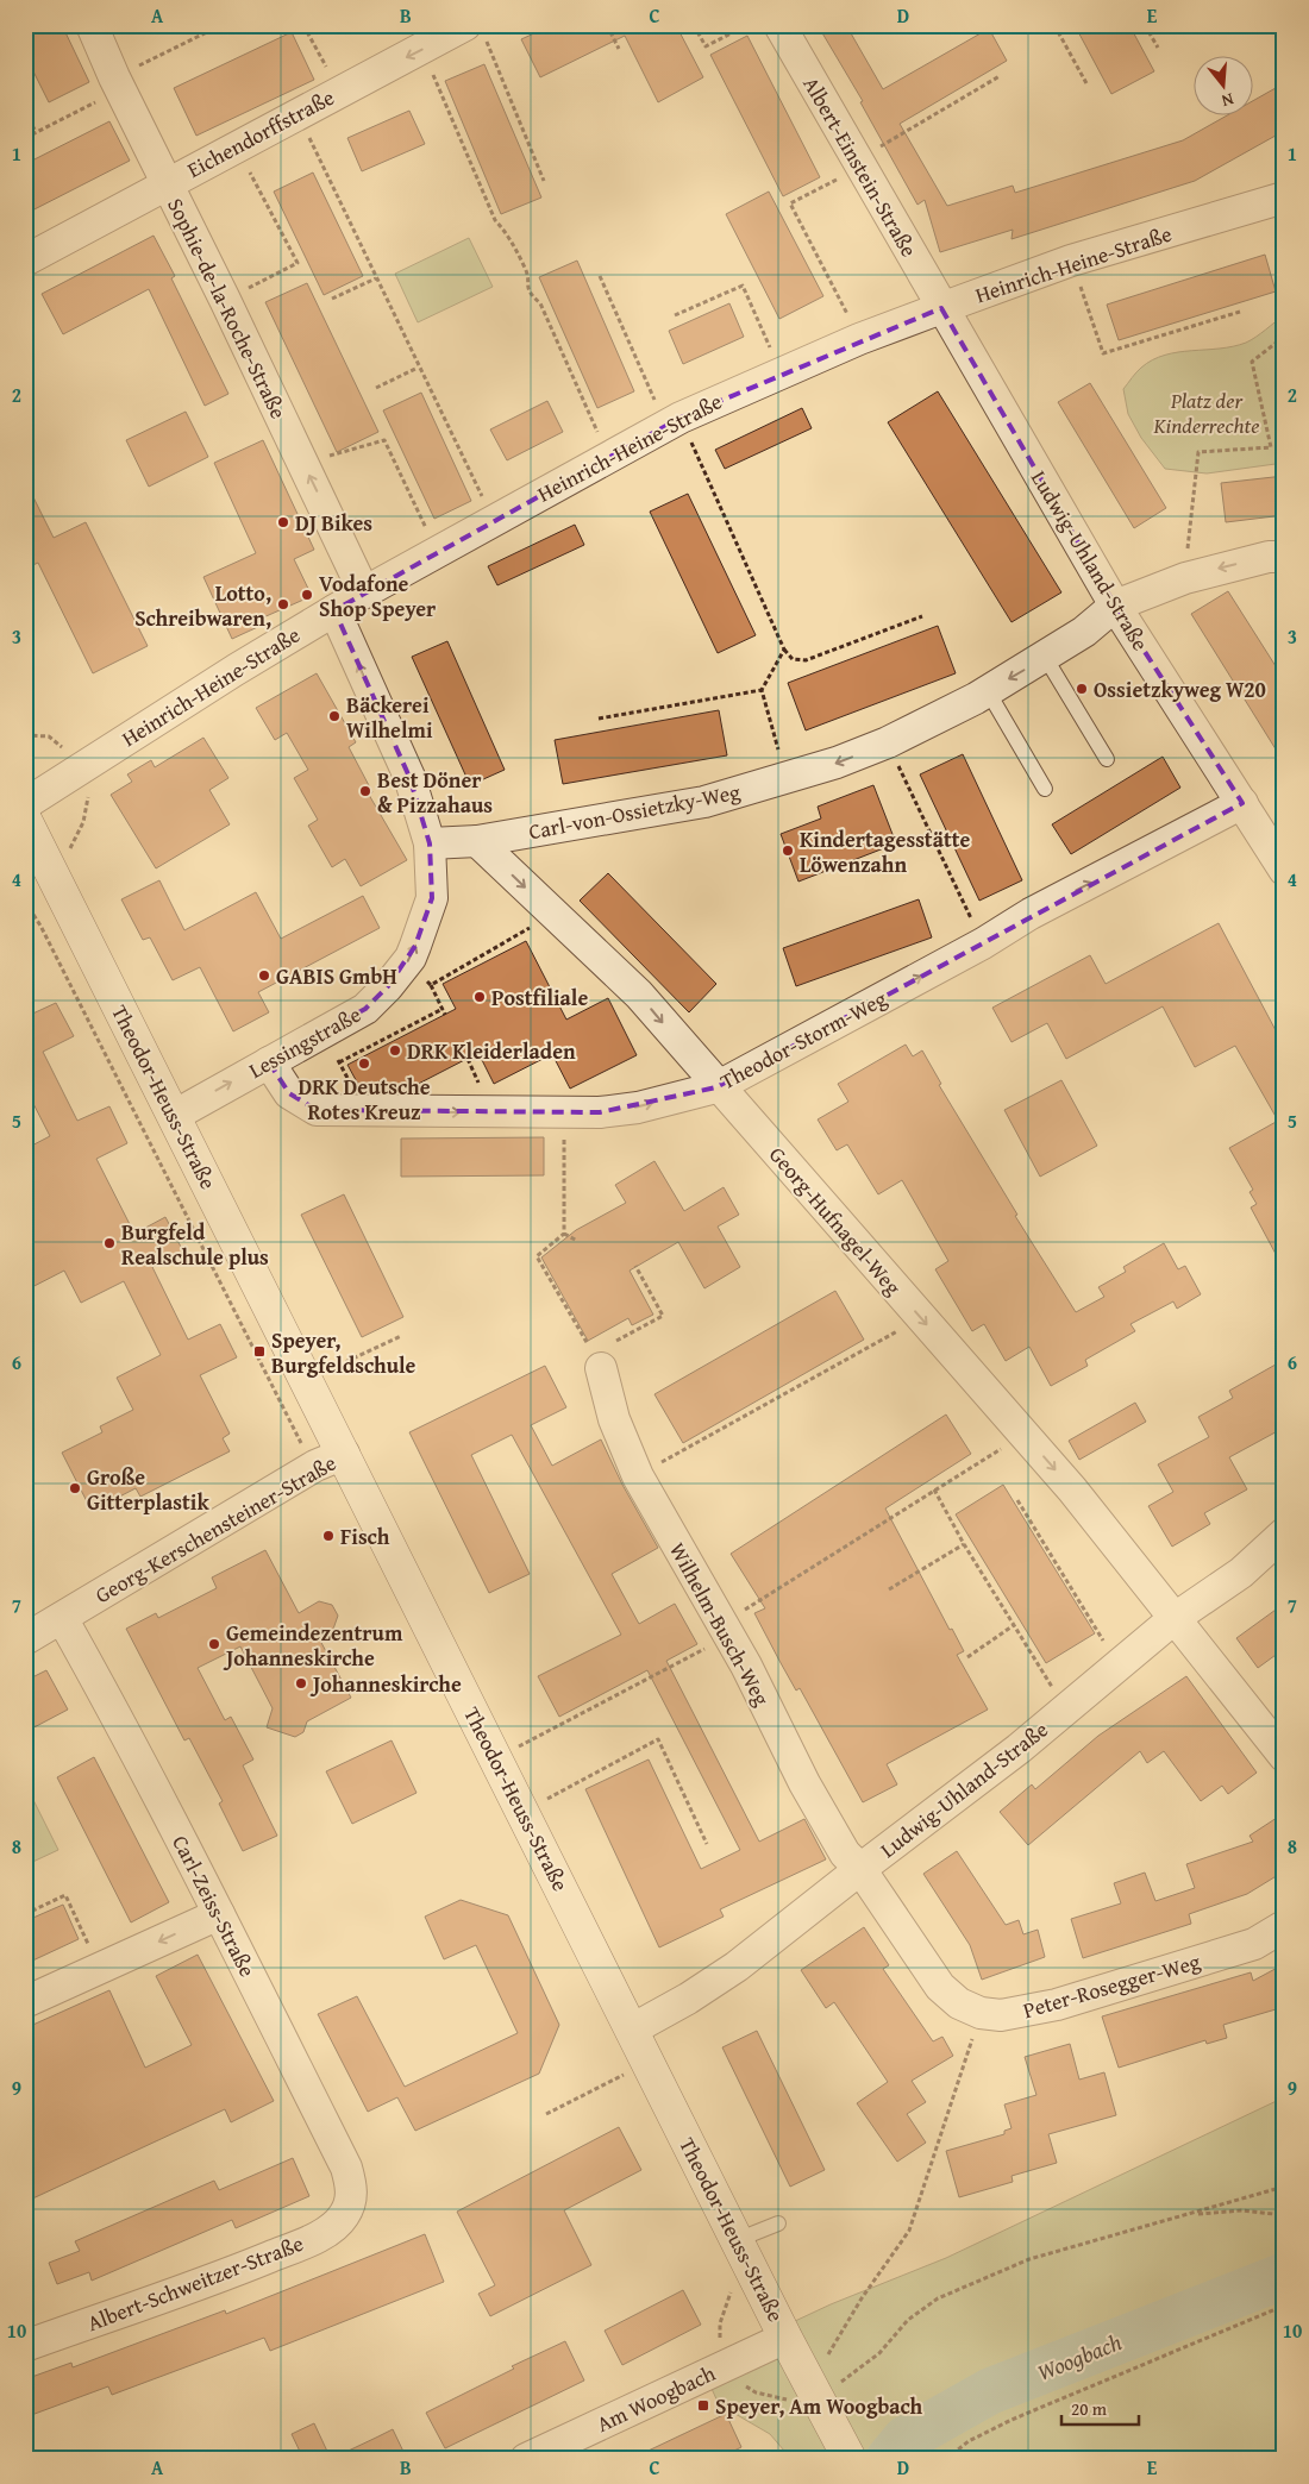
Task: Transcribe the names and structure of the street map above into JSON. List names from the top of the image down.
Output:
{
  "streets": {
    "main road": ["Theodor-Heuss-Straße"],
    "street": [
      "Eichendorffstraße",
      "Albert-Einstein-Straße",
      "Heinrich-Heine-Straße",
      "Sophie-de-la-Roche-Straße",
      "Ludwig-Uhland-Straße",
      "Carl-von-Ossietzky-Weg",
      "Theodor-Storm-Weg",
      "Lessingstraße",
      "Georg-Hufnagel-Weg",
      "Georg-Kerschensteiner-Straße",
      "Wilhelm-Busch-Weg",
      "Carl-Zeiss-Straße",
      "Peter-Rosegger-Weg",
      "Albert-Schweitzer-Straße",
      "Am Woogbach"
    ]
  },
  "crossings": [
    ["Eichendorffstraße", "Sophie-de-la-Roche-Straße"],
    ["Albert-Einstein-Straße", "Heinrich-Heine-Straße"],
    ["Albert-Einstein-Straße", "Ludwig-Uhland-Straße"],
    ["Heinrich-Heine-Straße", "Sophie-de-la-Roche-Straße"],
    ["Heinrich-Heine-Straße", "Ludwig-Uhland-Straße"],
    ["Heinrich-Heine-Straße", "Lessingstraße"],
    ["Ludwig-Uhland-Straße", "Carl-von-Ossietzky-Weg"],
    ["Ludwig-Uhland-Straße", "Theodor-Storm-Weg"],
    ["Ludwig-Uhland-Straße", "Theodor-Heuss-Straße"],
    ["Ludwig-Uhland-Straße", "Georg-Hufnagel-Weg"],
    ["Ludwig-Uhland-Straße", "Wilhelm-Busch-Weg"],
    ["Ludwig-Uhland-Straße", "Peter-Rosegger-Weg"],
    ["Carl-von-Ossietzky-Weg", "Lessingstraße"],
    ["Carl-von-Ossietzky-Weg", "Georg-Hufnagel-Weg"],
    ["Theodor-Storm-Weg", "Lessingstraße"],
    ["Theodor-Storm-Weg", "Georg-Hufnagel-Weg"],
    ["Lessingstraße", "Theodor-Heuss-Straße"],
    ["Theodor-Heuss-Straße", "Georg-Kerschensteiner-Straße"],
    ["Theodor-Heuss-Straße", "Am Woogbach"],
    ["Georg-Kerschensteiner-Straße", "Carl-Zeiss-Straße"],
    ["Wilhelm-Busch-Weg", "Peter-Rosegger-Weg"],
    ["Carl-Zeiss-Straße", "Albert-Schweitzer-Straße"]
  ],
  "one_way": ["Theodor-Storm-Weg", "Lessingstraße", "Georg-Hufnagel-Weg"],
  "water": ["Woogbach"],
  "parks": ["Platz der Kinderrechte"],
  "places": {
    "other": [
      "DJ Bikes",
      "Vodafone Shop Speyer",
      "Lotto, Schreibwaren,",
      "Ossietzkyweg W20",
      "Bäckerei Wilhelmi",
      "Best Döner & Pizzahaus",
      "Kindertagesstätte Löwenzahn",
      "GABIS GmbH",
      "Postfiliale",
      "DRK Kleiderladen",
      "DRK Deutsche Rotes Kreuz",
      "Burgfeld Realschule plus",
      "Große Gitterplastik",
      "Fisch",
      "Gemeindezentrum Johanneskirche",
      "Johanneskirche"
    ],
    "transit": ["Speyer, Burgfeldschule", "Speyer, Am Woogbach"]
  },
  "scale_bar": "20 m",
  "north": "bottom",
  "grid": {
    "columns": [
      "A",
      "B",
      "C",
      "D",
      "E"
    ],
    "rows": [
      "1",
      "2",
      "3",
      "4",
      "5",
      "6",
      "7",
      "8",
      "9",
      "10"
    ]
  }
}
